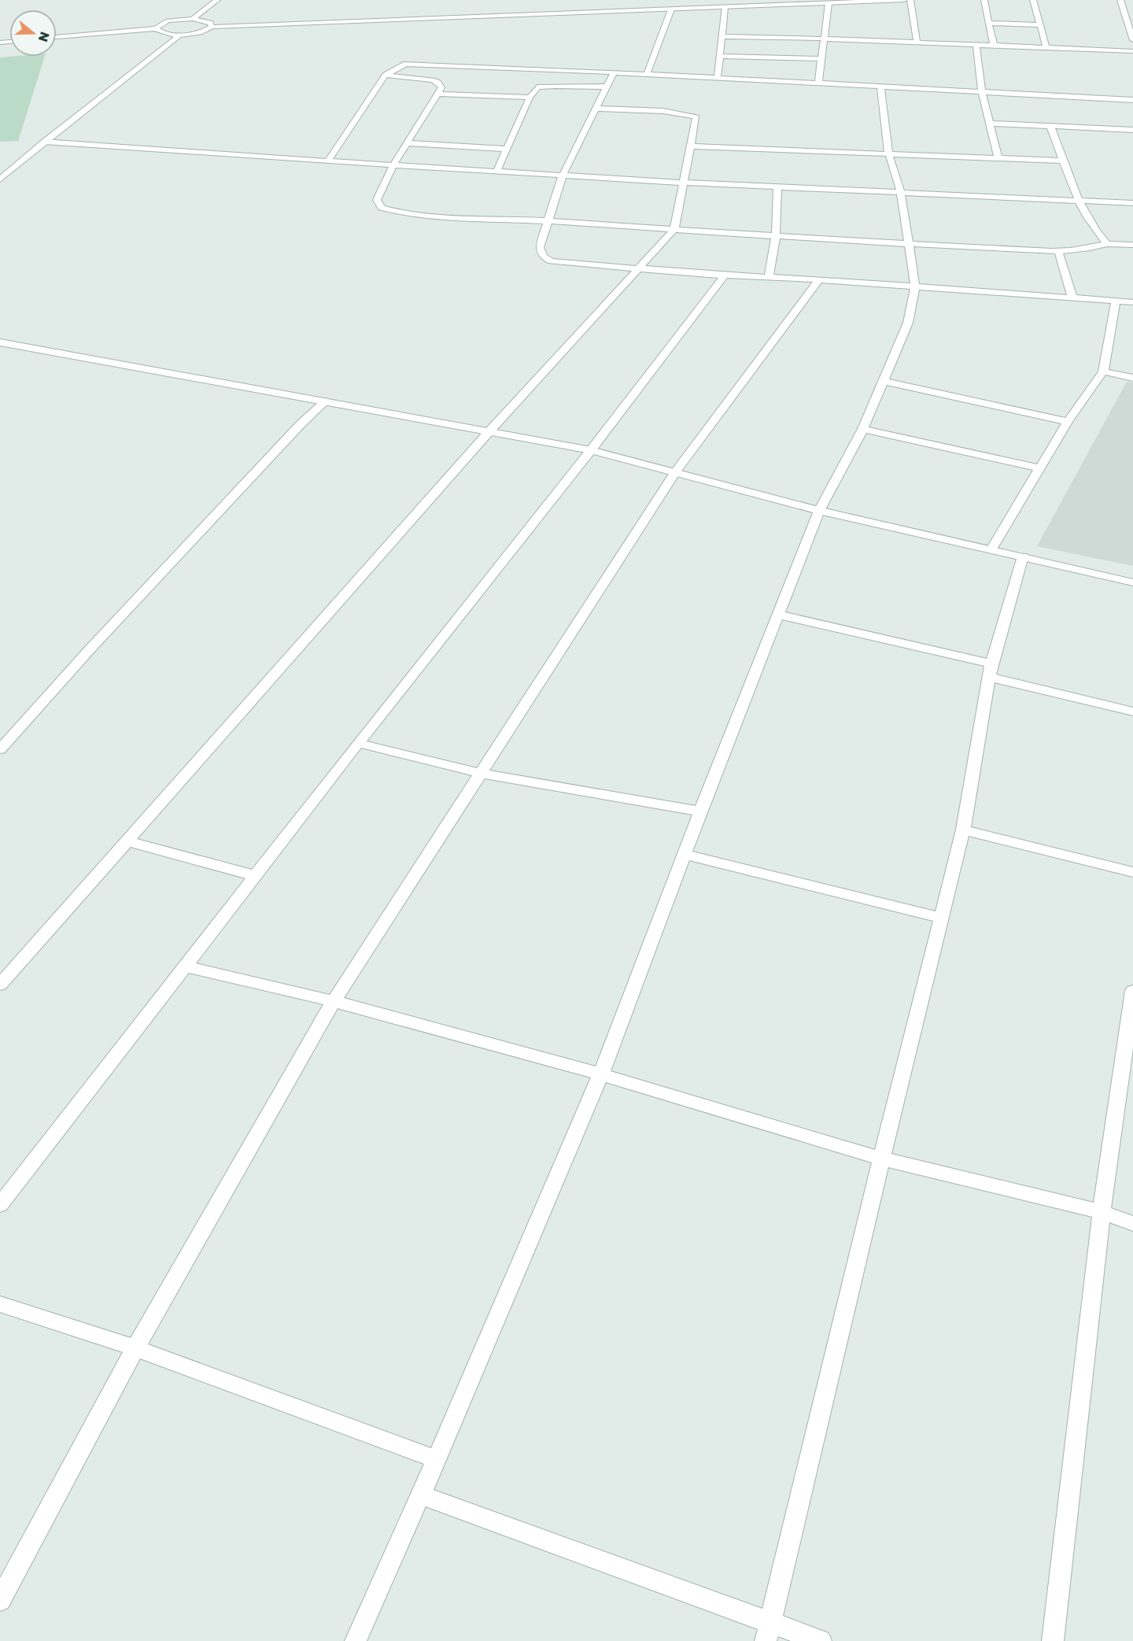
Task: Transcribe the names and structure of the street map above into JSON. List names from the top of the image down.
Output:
{
  "north": "right"
}
